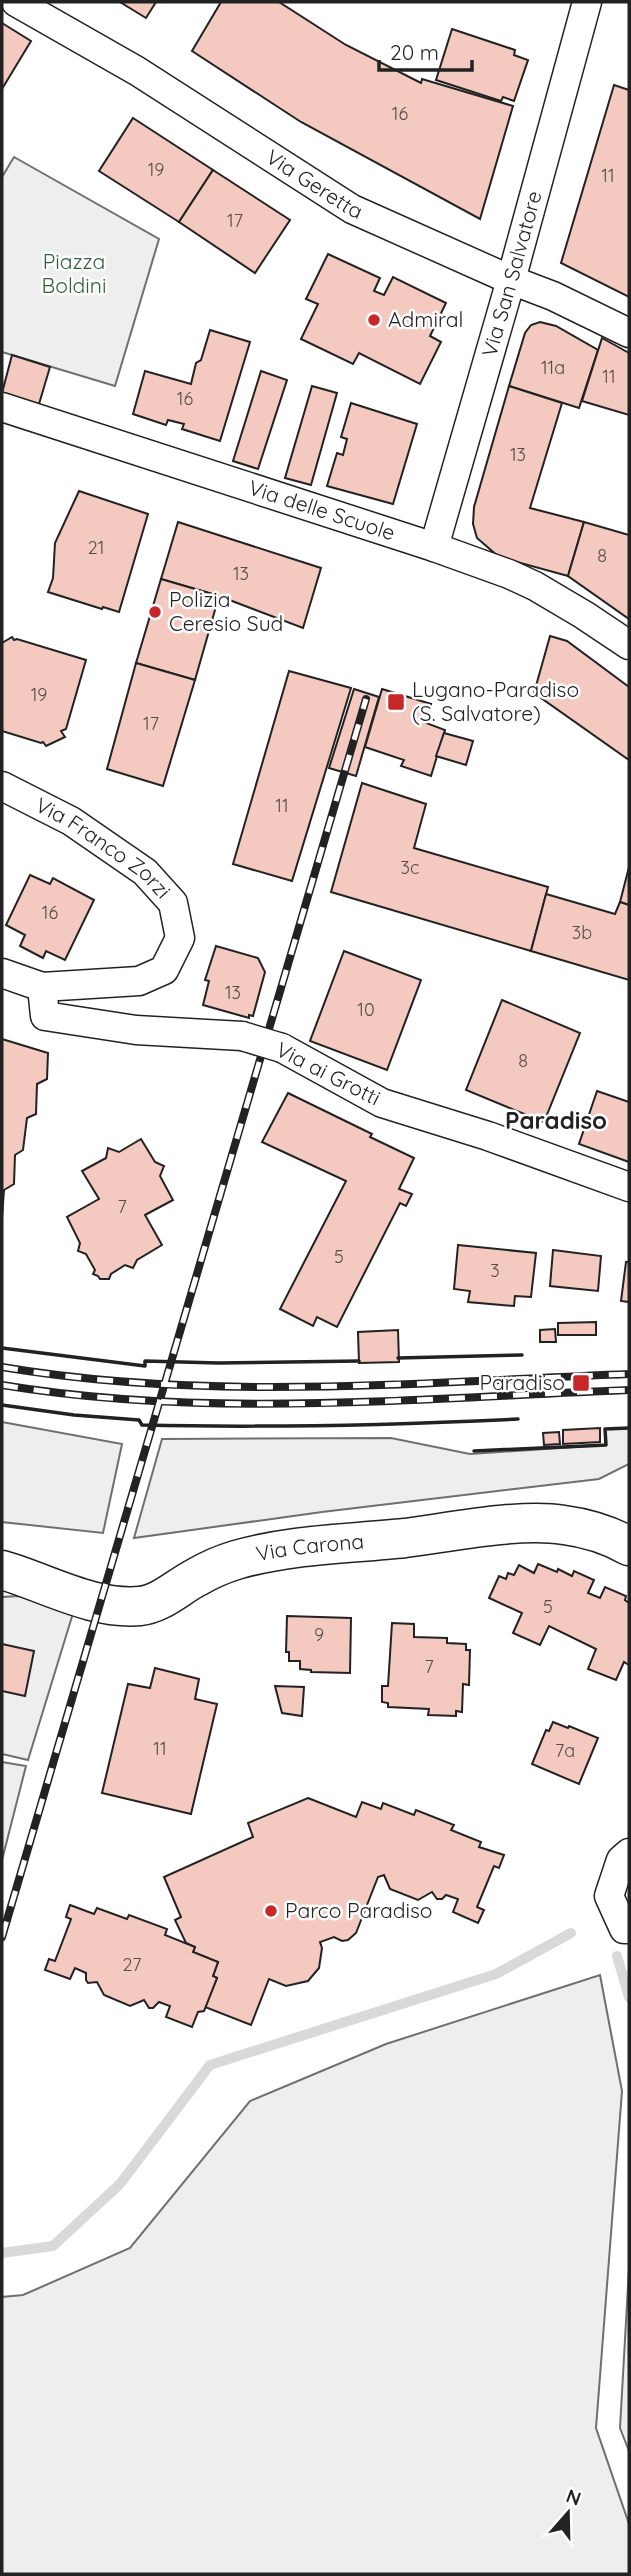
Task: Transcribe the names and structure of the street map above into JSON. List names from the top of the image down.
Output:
{
  "streets": {
    "street": [
      "Via Geretta",
      "Via San Salvatore",
      "Via delle Scuole",
      "Via Franco Zorzi",
      "Via ai Grotti",
      "Via Carona"
    ]
  },
  "crossings": [
    ["Via Geretta", "Via San Salvatore"],
    ["Via San Salvatore", "Via delle Scuole"],
    ["Via Franco Zorzi", "Via ai Grotti"]
  ],
  "districts": ["Paradiso"],
  "parks": ["Piazza Boldini"],
  "places": {
    "other": ["Admiral", "Polizia Ceresio Sud", "Parco Paradiso"],
    "transit": ["Lugano-Paradiso (S. Salvatore)", "Paradiso"]
  },
  "house_numbers": [
    "16",
    "19",
    "11",
    "17",
    "11a",
    "11",
    "16",
    "13",
    "21",
    "8",
    "13",
    "19",
    "17",
    "11",
    "3c",
    "16",
    "3b",
    "13",
    "10",
    "8",
    "7",
    "5",
    "3",
    "5",
    "9",
    "7",
    "11",
    "7a",
    "27"
  ],
  "scale_bar": "20 m",
  "north": "top"
}
